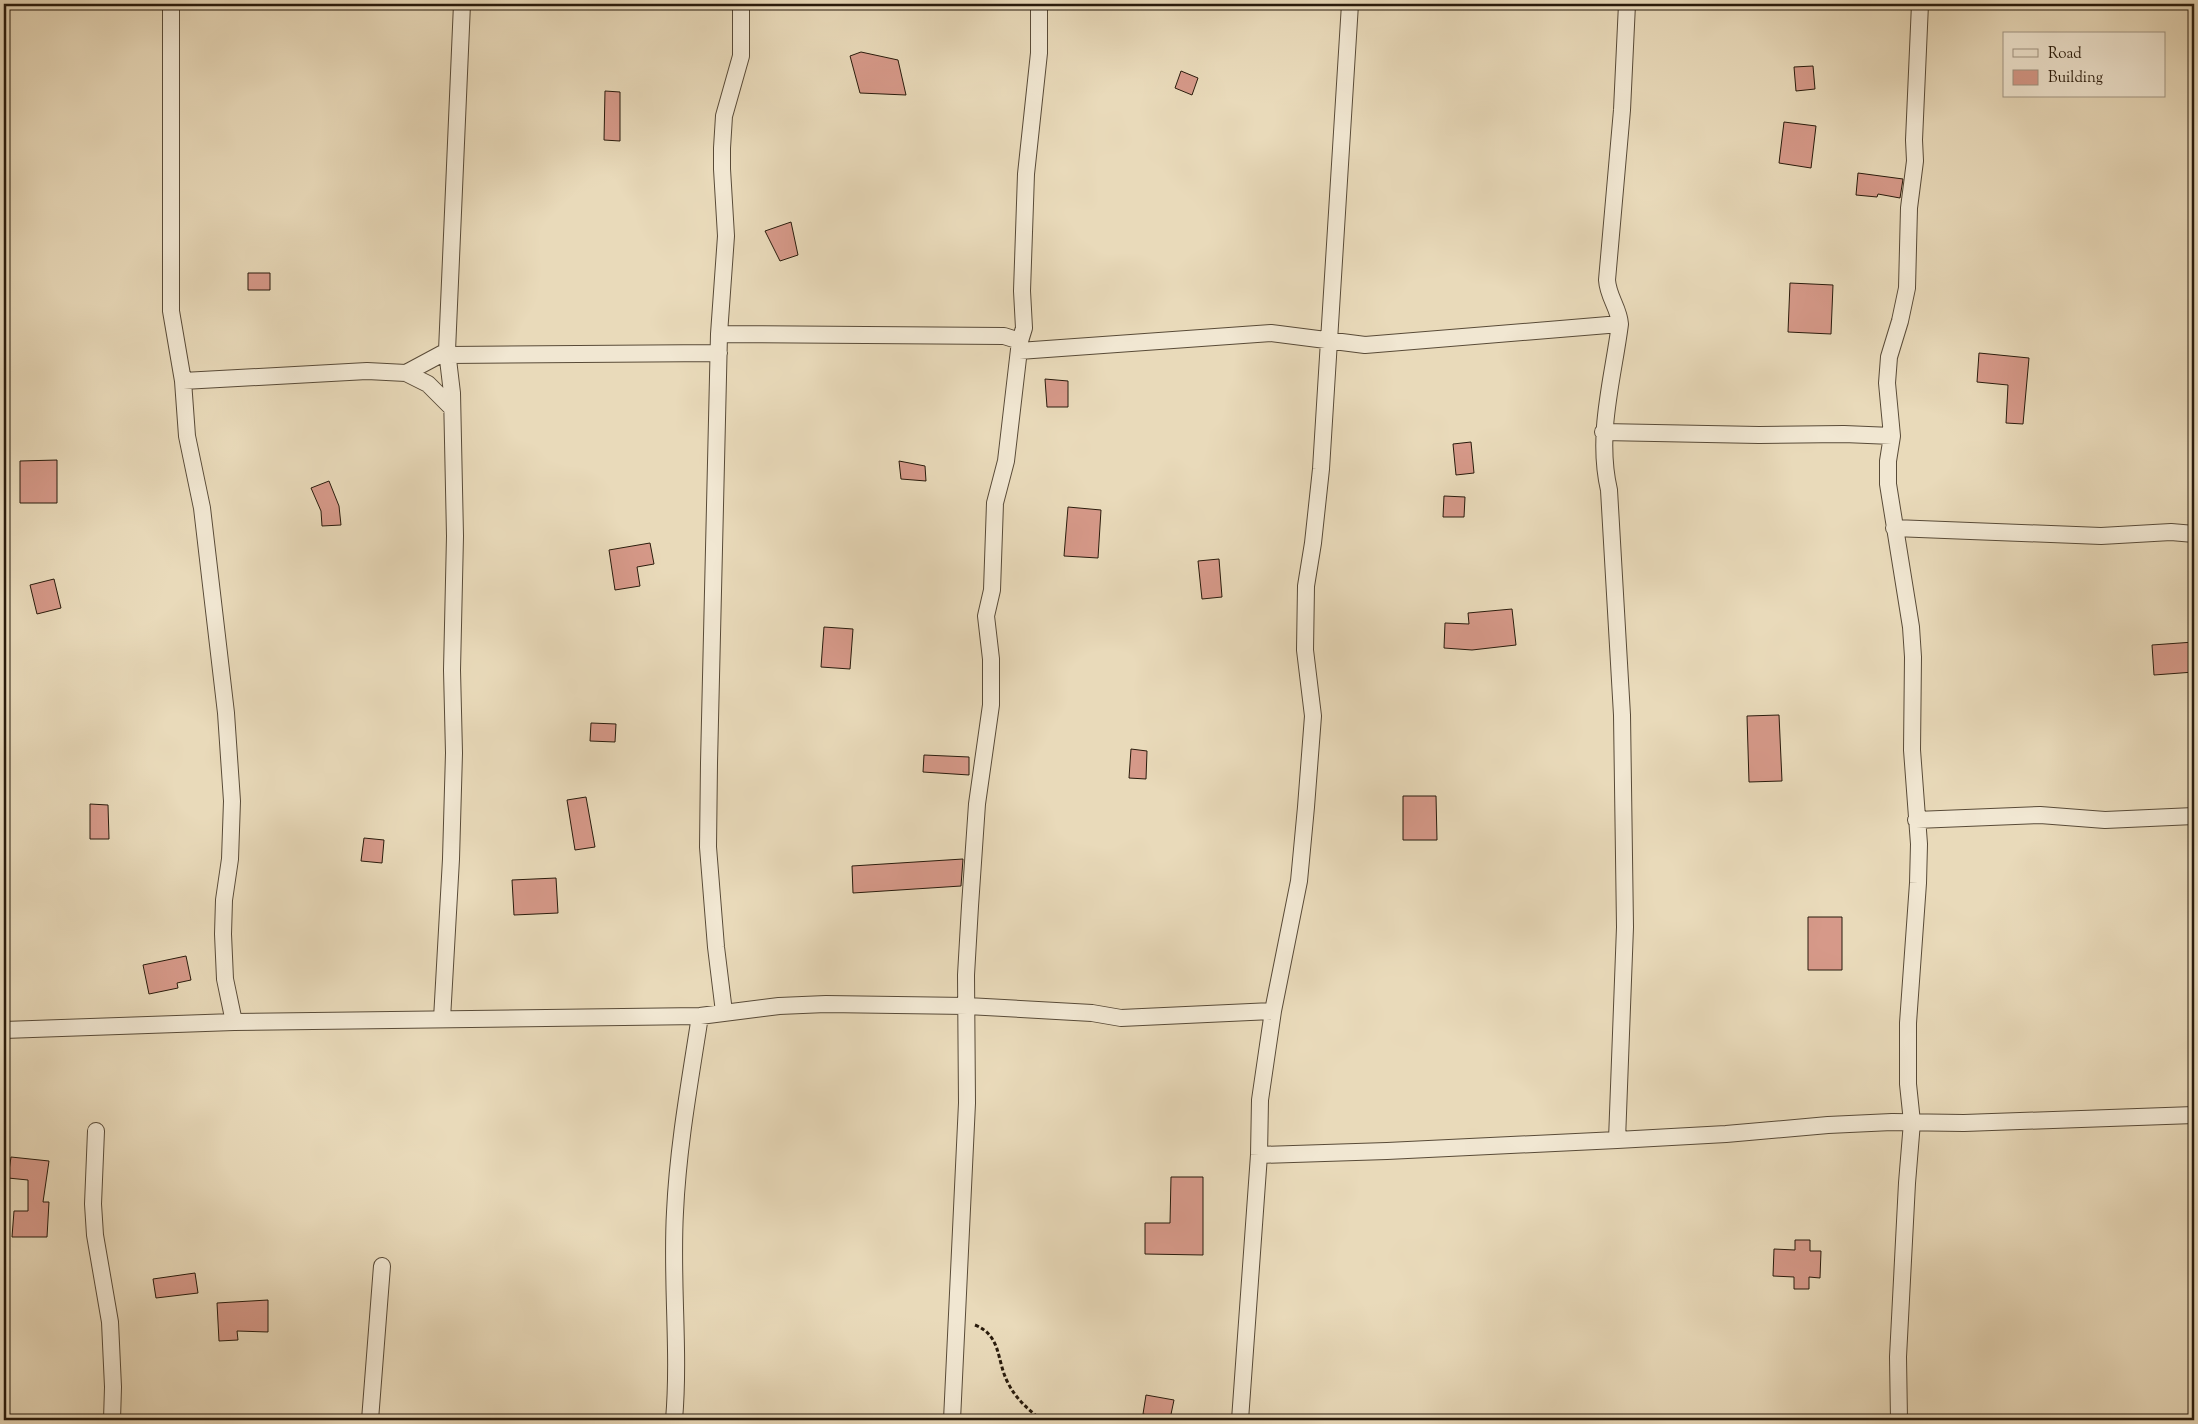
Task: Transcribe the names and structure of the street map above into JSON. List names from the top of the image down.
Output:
{
  "legend": ["Road", "Building"]
}
